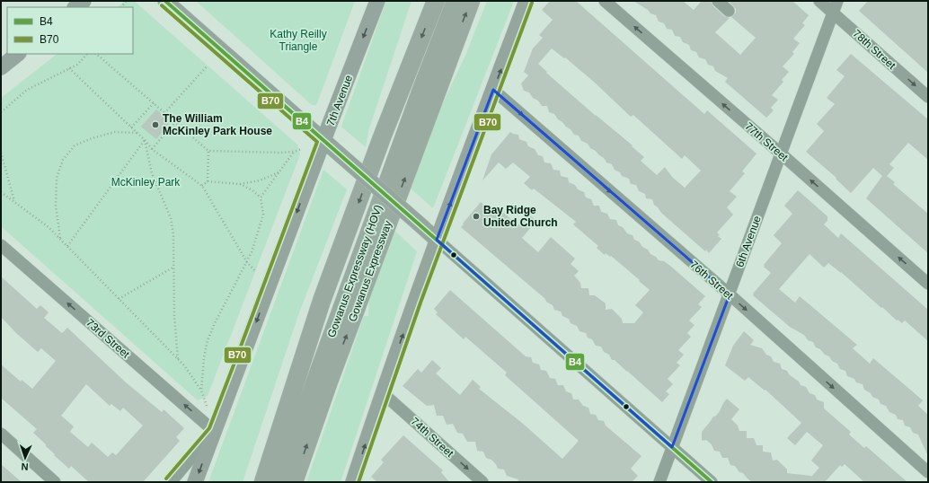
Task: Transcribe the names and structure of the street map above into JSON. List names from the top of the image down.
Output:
{
  "streets": {
    "highway": ["Gowanus Expressway (HOV)", "Gowanus Expressway"],
    "main road": ["7th Avenue"],
    "street": [
      "78th Street",
      "77th Street",
      "6th Avenue",
      "76th Street",
      "73rd Street",
      "74th Street"
    ]
  },
  "crossings": [
    ["78th Street", "6th Avenue"],
    ["7th Avenue", "73rd Street"],
    ["77th Street", "6th Avenue"],
    ["6th Avenue", "76th Street"]
  ],
  "one_way": [
    "78th Street",
    "7th Avenue",
    "77th Street",
    "76th Street",
    "73rd Street",
    "74th Street"
  ],
  "parks": ["Kathy Reilly Triangle", "McKinley Park"],
  "places": ["The William McKinley Park House", "Bay Ridge United Church"],
  "lines": ["transit line B4", "transit line B70"],
  "legend": ["B4", "B70"],
  "north": "bottom"
}
